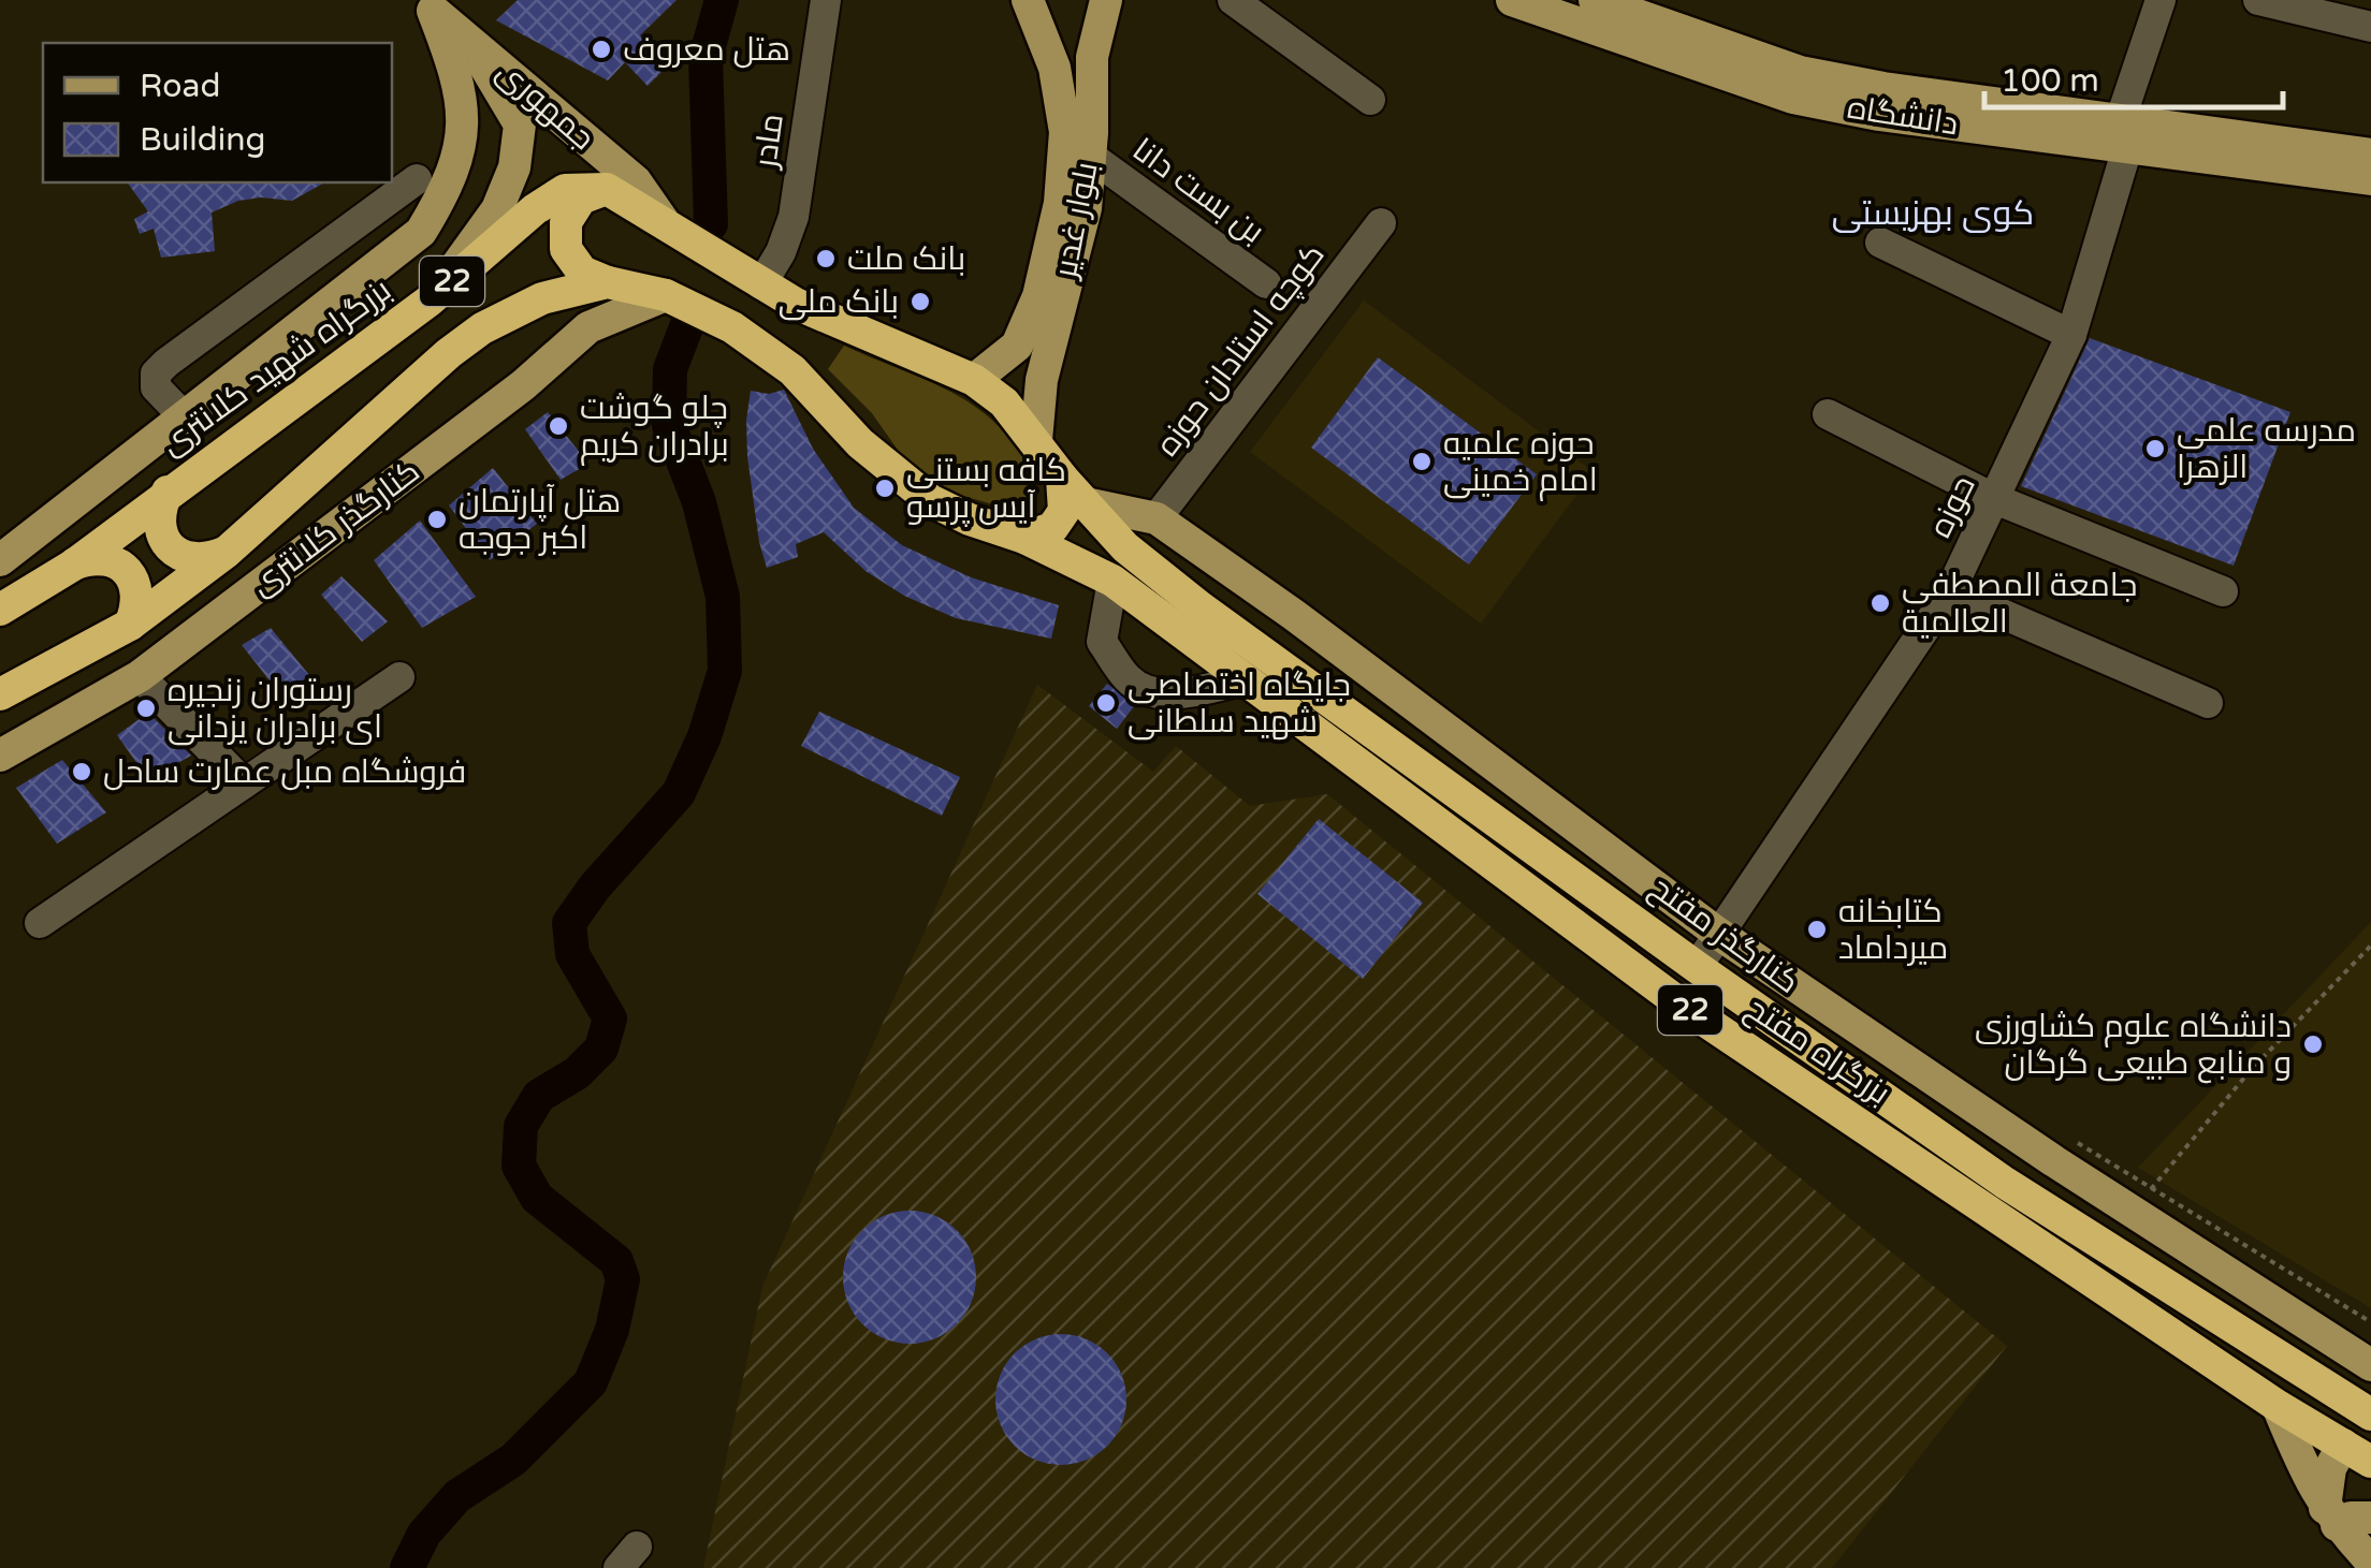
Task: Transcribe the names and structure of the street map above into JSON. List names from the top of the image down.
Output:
{
  "streets": {
    "highway": ["22", "بزرگراه شهید کلانتری", "بزرگراه مفتح"],
    "main road": [
      "جمهوری",
      "دانشگاه",
      "بلوار غدیر",
      "کنارگذر کلانتری",
      "کنارگذر مفتح"
    ],
    "street": [
      "مادر",
      "بن بست دانا",
      "کوچه استادان حوزه",
      "حوزه"
    ]
  },
  "crossings": [
    ["جمهوری", "22"],
    ["دانشگاه", "حوزه"],
    ["مادر", "22"],
    ["بن بست دانا", "بلوار غدیر"],
    ["بلوار غدیر", "22"],
    ["22", "بزرگراه شهید کلانتری"],
    ["22", "کنارگذر کلانتری"],
    ["22", "بزرگراه مفتح"],
    ["کوچه استادان حوزه", "کنارگذر مفتح"],
    ["حوزه", "کنارگذر مفتح"],
    ["حوزه", "بزرگراه مفتح"],
    ["کنارگذر مفتح", "بزرگراه مفتح"]
  ],
  "districts": ["کوی بهزیستی"],
  "places": [
    "هتل معروف",
    "بانک ملت",
    "بانک ملی",
    "چلو گوشت برادران کریم",
    "مدرسه علمی الزهرا",
    "حوزه علمیه امام خمینی",
    "کافه بستنی آیس پرسو",
    "هتل آپارتمان اکبر جوجه",
    "جامعة المصطفی العالمیة",
    "جایگاه اختصاصی شهید سلطانی",
    "رستوران زنجیره ای برادران یزدانی",
    "فروشگاه مبل عمارت ساحل",
    "کتابخانه میرداماد",
    "دانشگاه علوم کشاورزی و منابع طبیعی گرگان"
  ],
  "legend": ["Road", "Building"],
  "scale_bar": "100 m"
}
